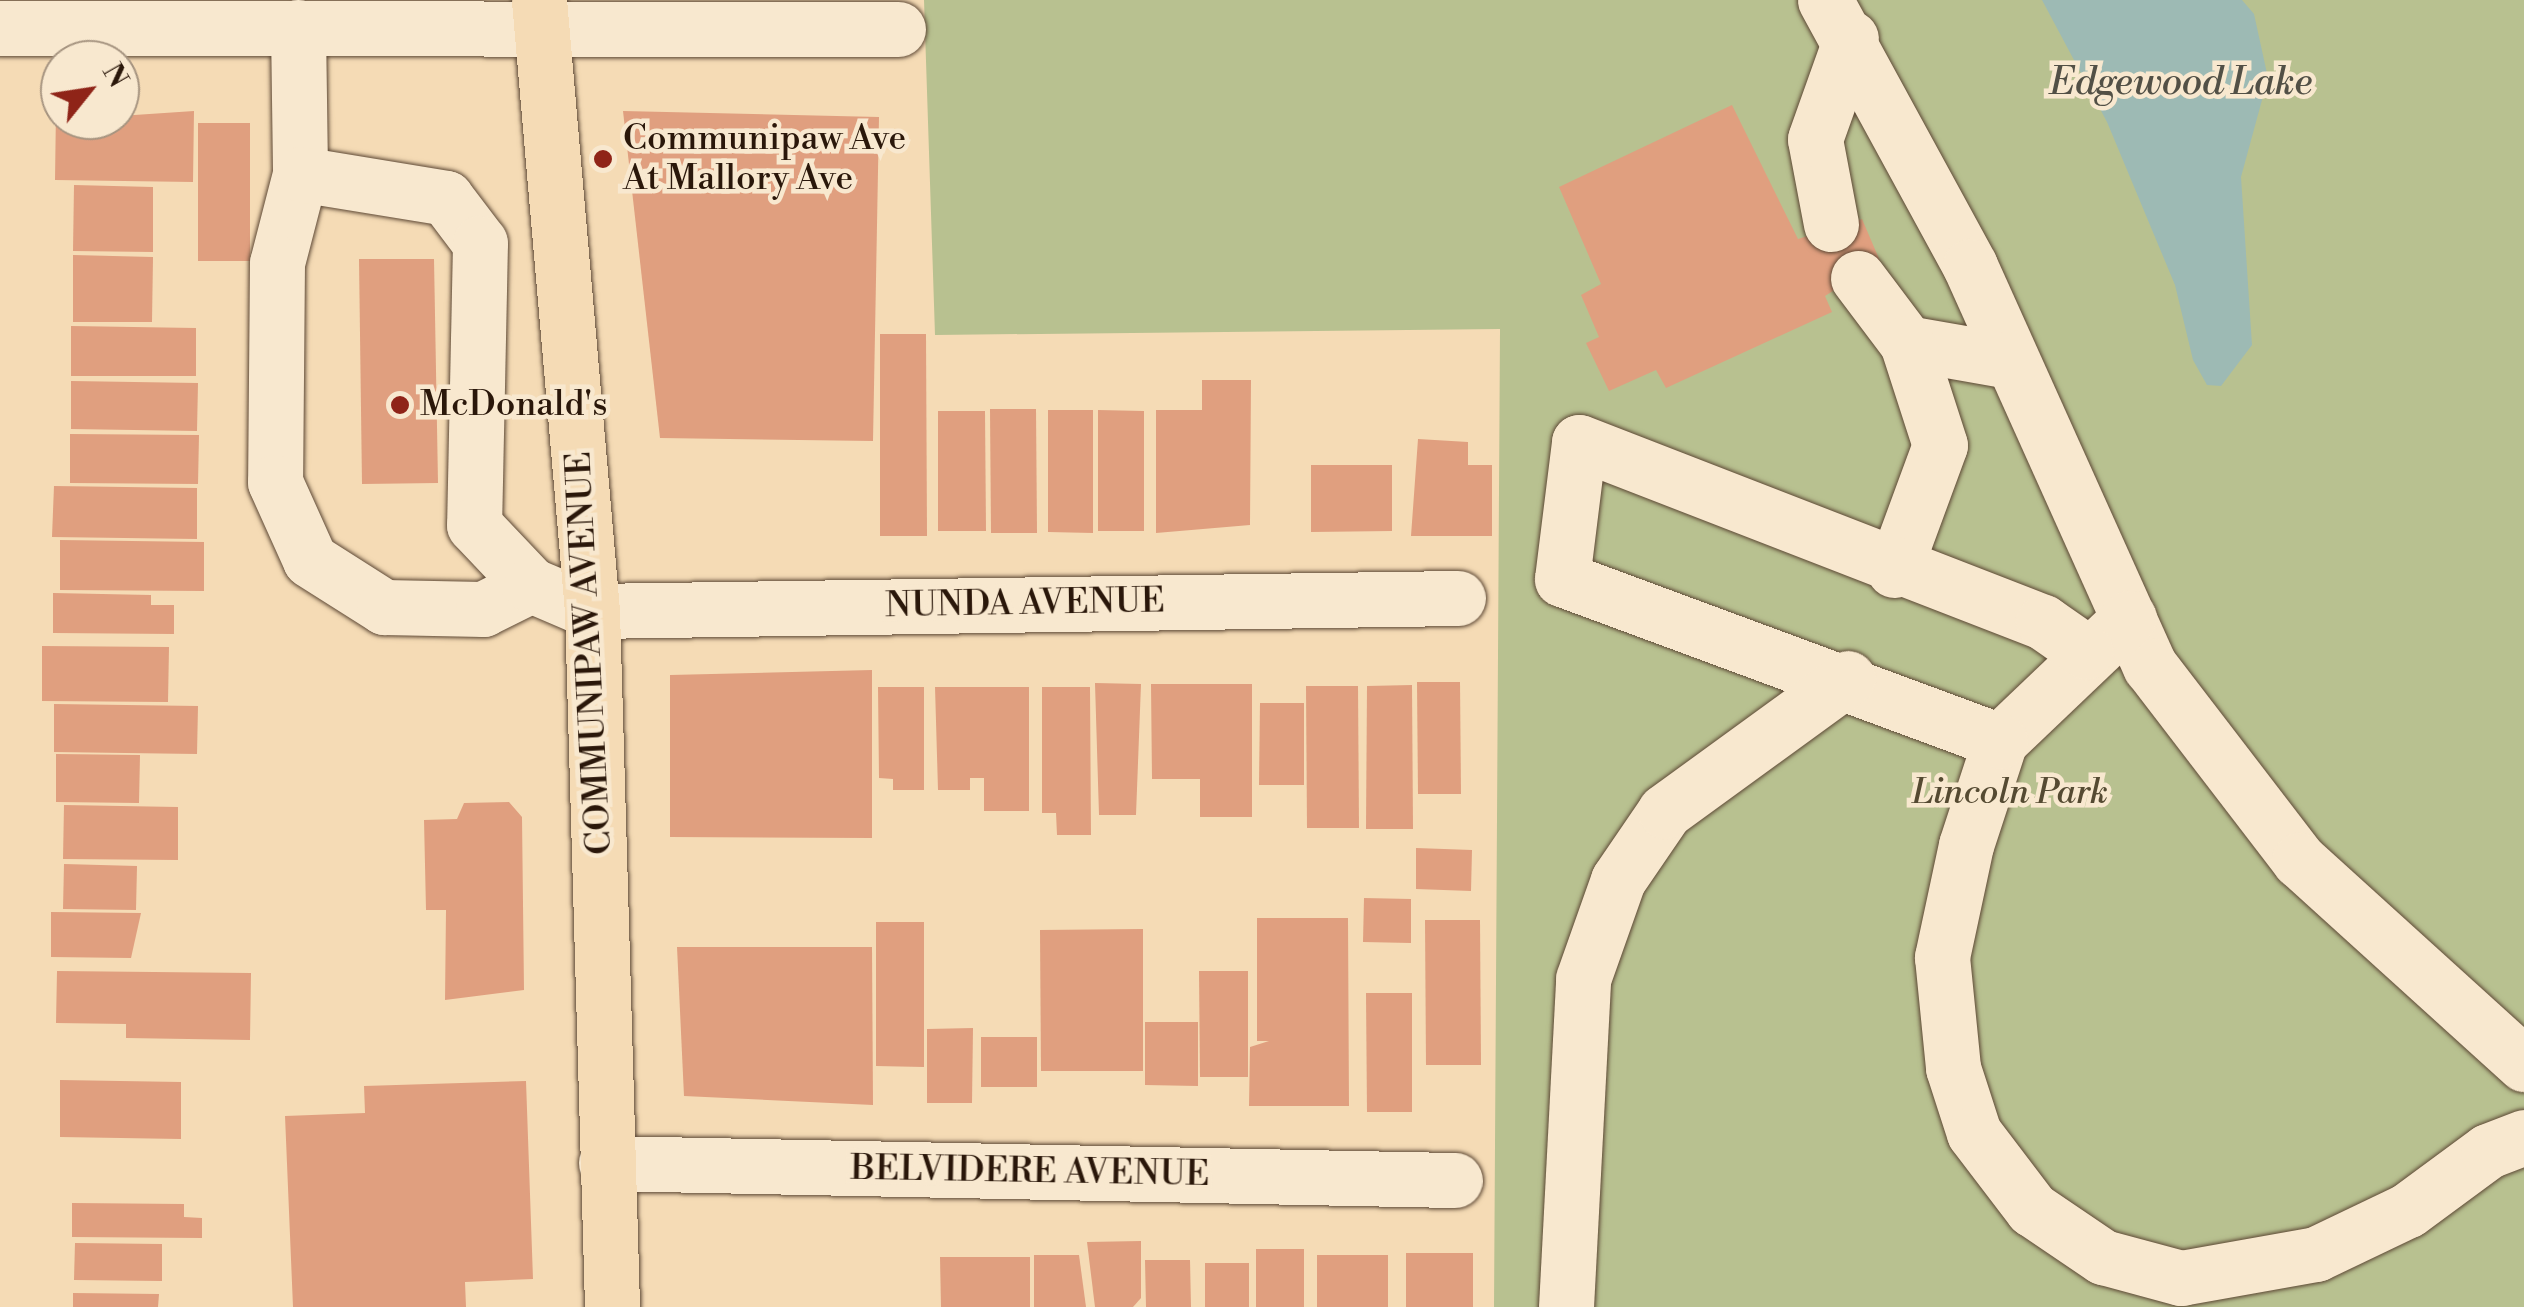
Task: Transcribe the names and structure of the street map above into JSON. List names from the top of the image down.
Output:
{
  "streets": {
    "main road": ["COMMUNIPAW AVENUE"],
    "street": ["NUNDA AVENUE", "BELVIDERE AVENUE"]
  },
  "crossings": [
    ["NUNDA AVENUE", "COMMUNIPAW AVENUE"],
    ["COMMUNIPAW AVENUE", "BELVIDERE AVENUE"]
  ],
  "water": ["Edgewood Lake"],
  "parks": ["Lincoln Park"],
  "places": ["Communipaw Ave At Mallory Ave", "McDonald's"],
  "north": "top right"
}
